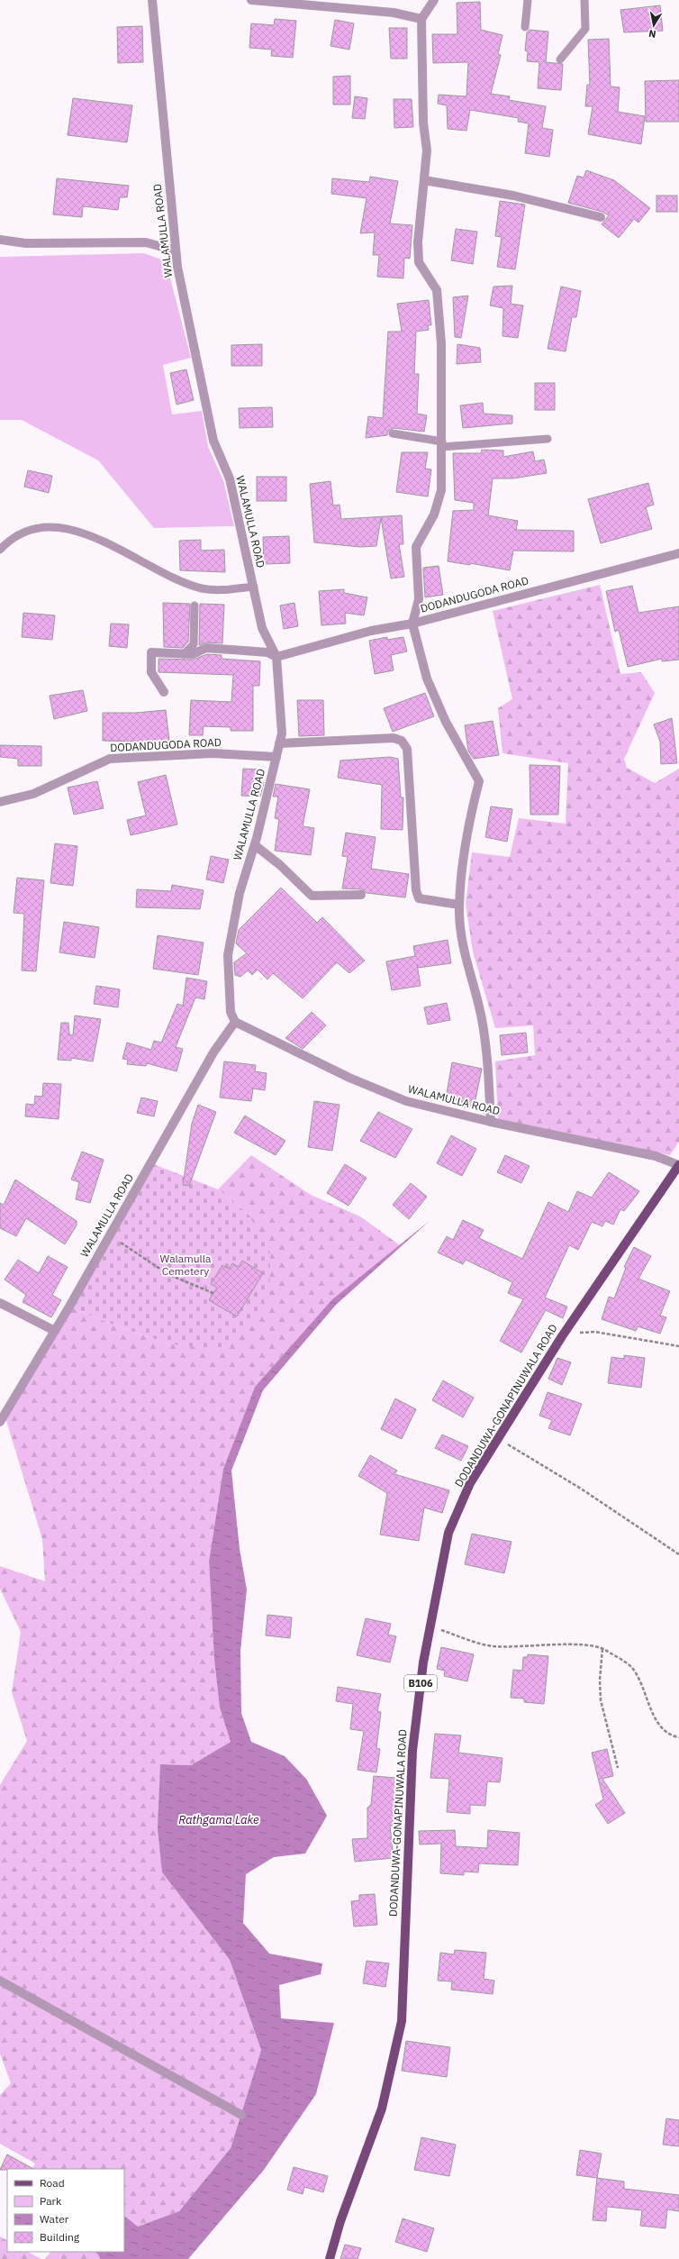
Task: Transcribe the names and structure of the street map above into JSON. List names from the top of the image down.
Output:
{
  "streets": {
    "main road": ["DODANDUWA-GONAPINUWALA ROAD", "B106"],
    "street": ["WALAMULLA ROAD", "DODANDUGODA ROAD"]
  },
  "crossings": [
    ["WALAMULLA ROAD", "DODANDUGODA ROAD"],
    ["WALAMULLA ROAD", "DODANDUWA-GONAPINUWALA ROAD"]
  ],
  "water": ["Rathgama Lake"],
  "parks": ["Walamulla Cemetery"],
  "legend": [
    "Road",
    "Park",
    "Water",
    "Building"
  ],
  "north": "bottom"
}
